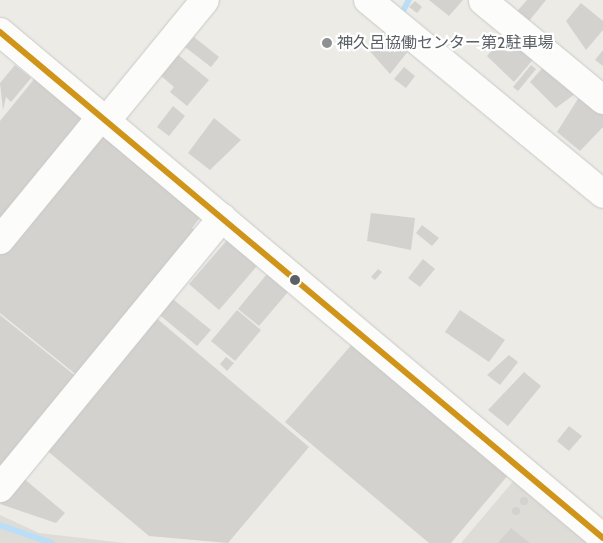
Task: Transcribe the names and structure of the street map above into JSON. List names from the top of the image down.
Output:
{
  "places": ["神久呂協働センター第2駐車場"]
}
